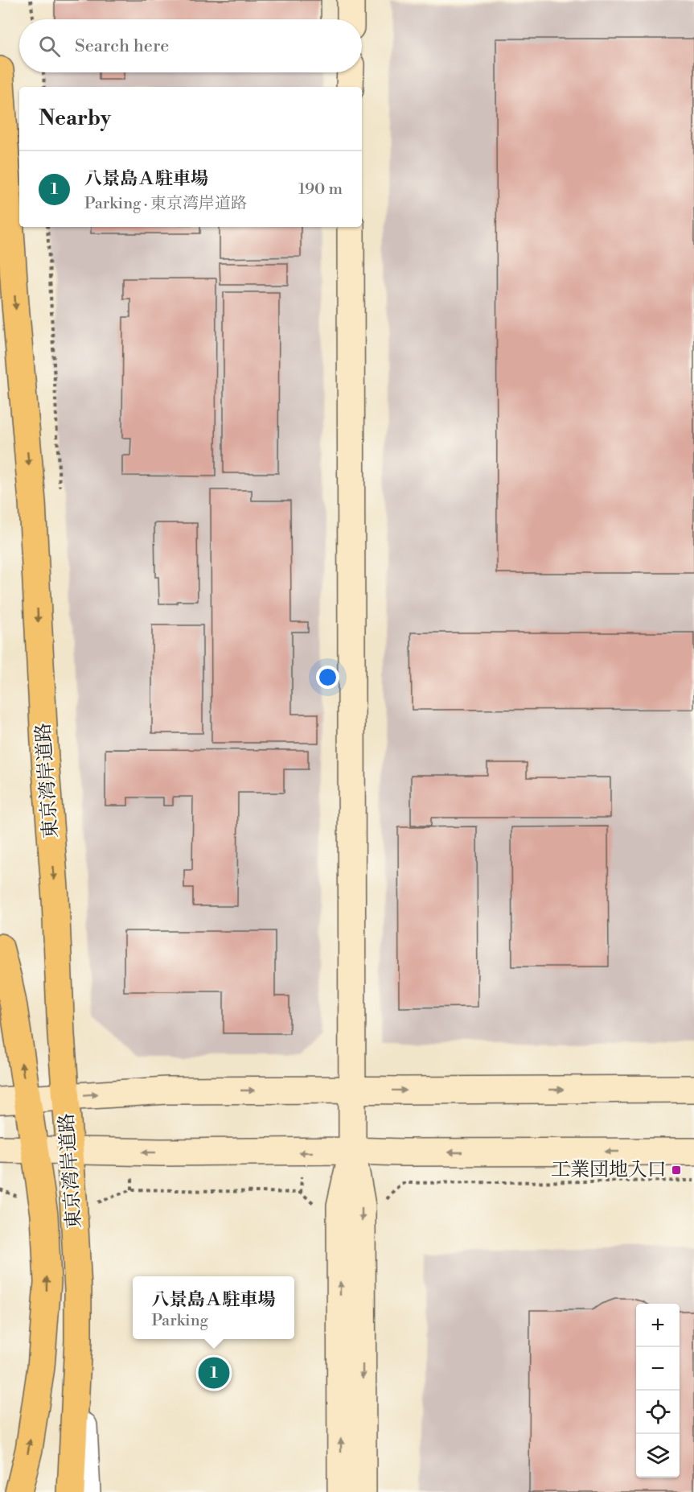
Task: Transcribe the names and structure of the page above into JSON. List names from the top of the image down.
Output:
{
  "streets": {
    "highway": ["東京湾岸道路"]
  },
  "places": {
    "transit": ["工業団地入口"]
  },
  "page": {
    "search": "Search here",
    "heading": "Nearby",
    "list": [
      {
        "mark": "1",
        "name": "八景島Ａ駐車場",
        "note": "Parking · 東京湾岸道路",
        "value": "190 m"
      }
    ],
    "popup": ["八景島Ａ駐車場", "Parking"],
    "map_buttons": ["+", "−"],
    "pins": "1"
  }
}
